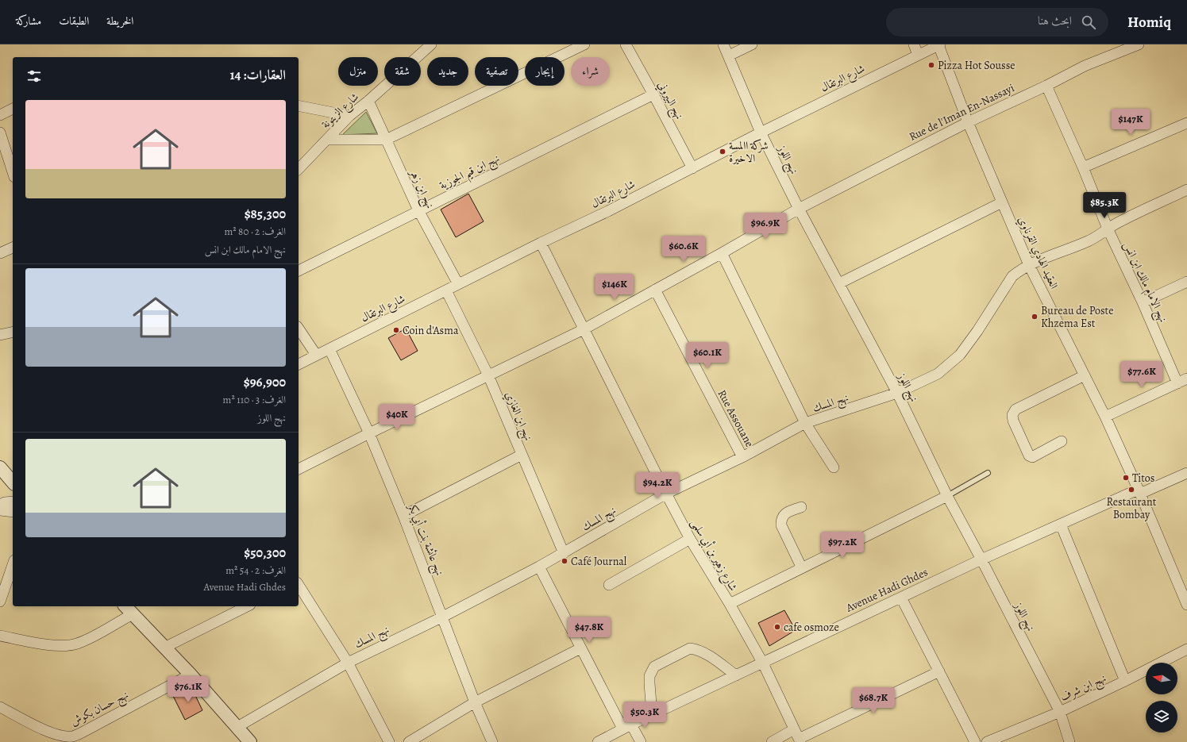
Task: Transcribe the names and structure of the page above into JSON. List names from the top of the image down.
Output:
{
  "streets": {
    "street": [
      "شارع البرتقال",
      "نهج البيروني",
      "شارع الزيتونة",
      "Rue de l'Iman En-Nassayi",
      "نهج اللوز",
      "نهج ابن قيم الجوزية",
      "نهج ابن زهر",
      "العقيد الهادي القرناوي",
      "نهج الامام مالك ابن انس",
      "نهج المسك",
      "نهج ابن الغازي",
      "Rue Assouane",
      "نهج عائشة بنت أبي بكر",
      "شارع زهير بن أبي سلمى",
      "Avenue Hadi Ghdes",
      "نهج ابن شرف",
      "نهج حسان بكوش"
    ]
  },
  "crossings": [
    ["شارع البرتقال", "نهج البيروني"],
    ["شارع البرتقال", "نهج اللوز"],
    ["شارع البرتقال", "نهج ابن زهر"],
    ["شارع البرتقال", "العقيد الهادي القرناوي"],
    ["شارع البرتقال", "نهج ابن الغازي"],
    ["شارع البرتقال", "نهج عائشة بنت أبي بكر"],
    ["شارع البرتقال", "شارع زهير بن أبي سلمى"],
    ["نهج البيروني", "نهج ابن قيم الجوزية"],
    ["شارع الزيتونة", "نهج ابن زهر"],
    ["Rue de l'Iman En-Nassayi", "نهج اللوز"],
    ["Rue de l'Iman En-Nassayi", "العقيد الهادي القرناوي"],
    ["Rue de l'Iman En-Nassayi", "نهج الامام مالك ابن انس"],
    ["Rue de l'Iman En-Nassayi", "نهج ابن الغازي"],
    ["Rue de l'Iman En-Nassayi", "Rue Assouane"],
    ["Rue de l'Iman En-Nassayi", "نهج عائشة بنت أبي بكر"],
    ["Rue de l'Iman En-Nassayi", "شارع زهير بن أبي سلمى"],
    ["نهج اللوز", "نهج المسك"],
    ["نهج اللوز", "Avenue Hadi Ghdes"],
    ["نهج اللوز", "نهج ابن شرف"],
    ["نهج ابن قيم الجوزية", "نهج ابن زهر"],
    ["العقيد الهادي القرناوي", "نهج المسك"],
    ["العقيد الهادي القرناوي", "Avenue Hadi Ghdes"],
    ["نهج الامام مالك ابن انس", "نهج المسك"],
    ["نهج المسك", "نهج ابن الغازي"],
    ["نهج المسك", "Rue Assouane"],
    ["نهج المسك", "نهج عائشة بنت أبي بكر"],
    ["نهج المسك", "شارع زهير بن أبي سلمى"],
    ["شارع زهير بن أبي سلمى", "Avenue Hadi Ghdes"]
  ],
  "places": [
    "Pizza Hot Sousse",
    "شركة االمسة الاخيرة",
    "Bureau de Poste Khzema Est",
    "Coin d'Asma",
    "Titos",
    "Restaurant Bombay",
    "Café Journal",
    "cafe osmoze"
  ],
  "north": "left",
  "page": {
    "header": "Homiq",
    "search": "ابحث هنا",
    "nav": ["الخريطة", "الطبقات", "مشاركة"],
    "chip": [
      "شراء",
      "إيجار",
      "تصفية",
      "جديد",
      "شقة",
      "منزل"
    ],
    "heading": "العقارات: 14",
    "list": [
      {
        "name": "$85,300",
        "note": "الغرف: 2 · 80 m² · نهج الامام مالك ابن انس"
      },
      {
        "name": "$96,900",
        "note": "الغرف: 3 · 110 m² · نهج اللوز"
      },
      {
        "name": "$50,300",
        "note": "الغرف: 2 · 54 m² · Avenue Hadi Ghdes"
      }
    ],
    "price": [
      "$147K",
      "$85.3K",
      "$96.9K",
      "$60.6K",
      "$146K",
      "$60.1K",
      "$77.6K",
      "$40K",
      "$94.2K",
      "$97.2K",
      "$47.8K",
      "$76.1K",
      "$68.7K",
      "$50.3K"
    ]
  }
}
